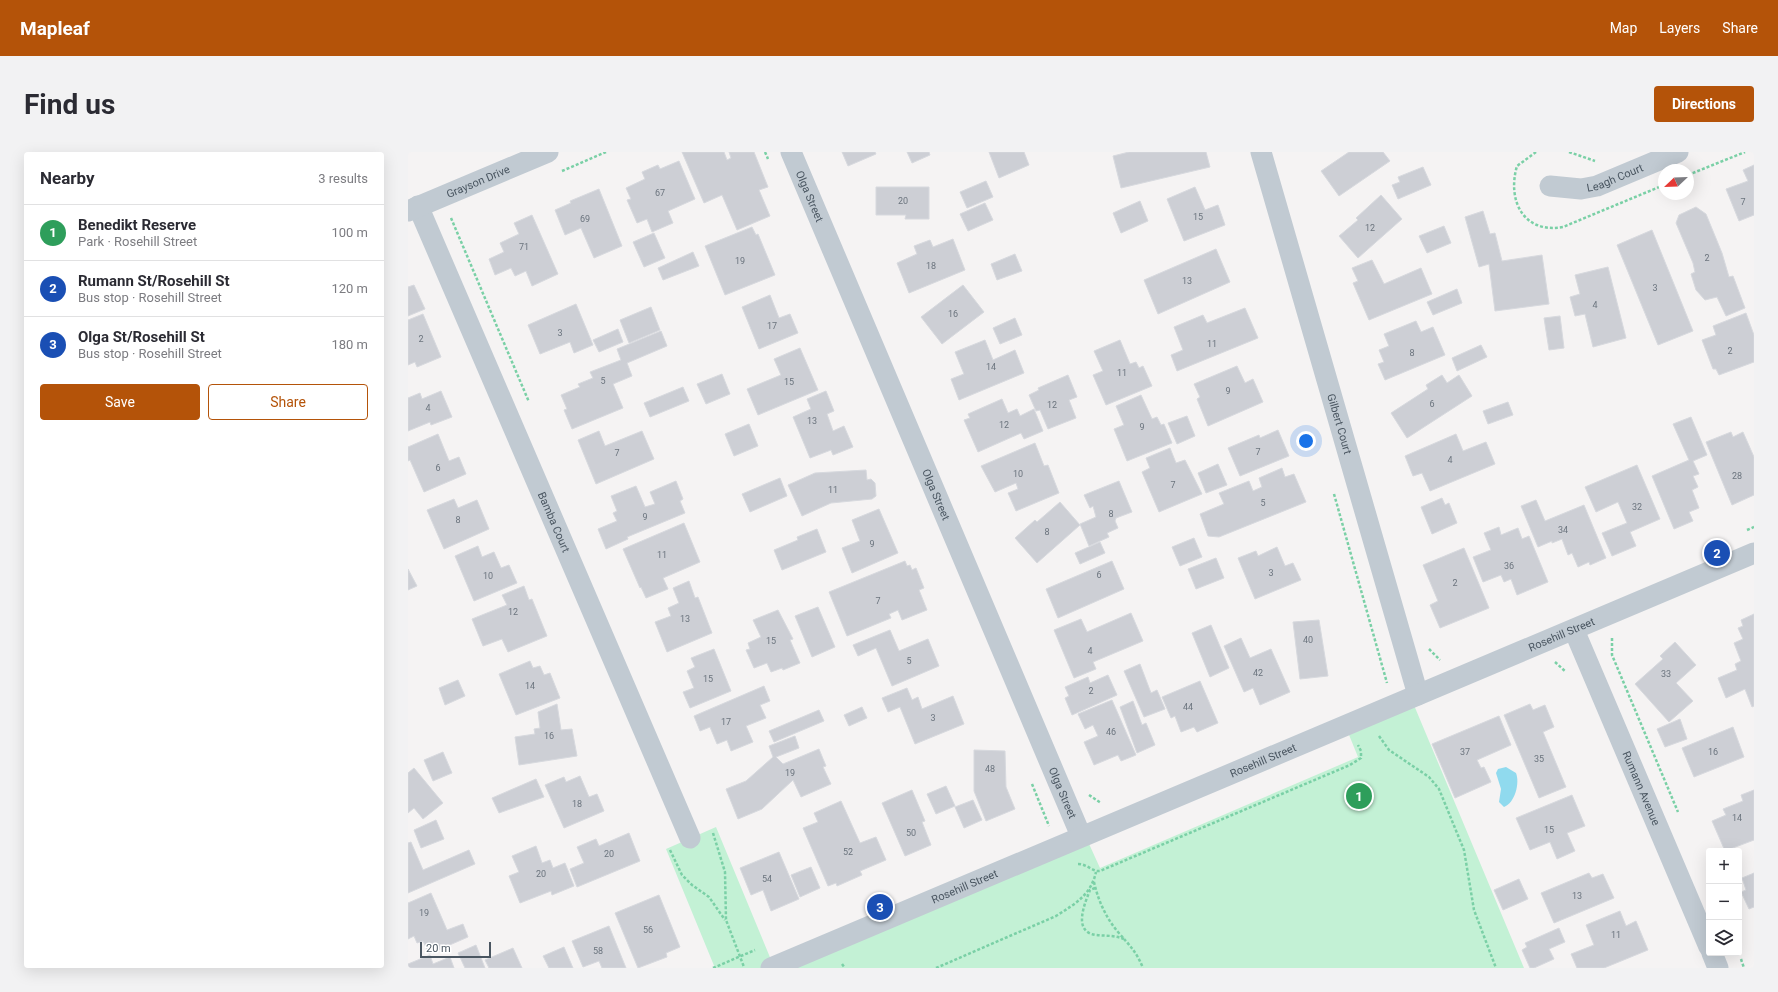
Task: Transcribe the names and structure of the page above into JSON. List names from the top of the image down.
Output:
{
  "streets": {
    "street": [
      "Leagh Court",
      "Grayson Drive",
      "Olga Street",
      "Gilbert Court",
      "Bamba Court",
      "Rosehill Street",
      "Rumann Avenue"
    ]
  },
  "crossings": [
    ["Grayson Drive", "Bamba Court"],
    ["Olga Street", "Rosehill Street"],
    ["Gilbert Court", "Rosehill Street"],
    ["Rosehill Street", "Rumann Avenue"]
  ],
  "house_numbers": [
    "67",
    "20",
    "7",
    "15",
    "69",
    "12",
    "71",
    "2",
    "19",
    "18",
    "13",
    "3",
    "4",
    "16",
    "17",
    "3",
    "2",
    "11",
    "2",
    "8",
    "14",
    "11",
    "5",
    "15",
    "9",
    "6",
    "12",
    "4",
    "13",
    "12",
    "9",
    "7",
    "7",
    "4",
    "6",
    "10",
    "28",
    "7",
    "11",
    "5",
    "32",
    "8",
    "9",
    "8",
    "34",
    "8",
    "9",
    "11",
    "36",
    "3",
    "6",
    "10",
    "2",
    "7",
    "12",
    "13",
    "40",
    "15",
    "4",
    "5",
    "42",
    "33",
    "15",
    "14",
    "2",
    "44",
    "3",
    "17",
    "46",
    "16",
    "37",
    "16",
    "35",
    "48",
    "19",
    "18",
    "14",
    "15",
    "50",
    "52",
    "20",
    "20",
    "54",
    "13",
    "19",
    "56",
    "11",
    "58"
  ],
  "scale_bar": "20 m",
  "north": "bottom left",
  "page": {
    "header": "Mapleaf",
    "nav": ["Map", "Layers", "Share"],
    "buttons": [
      "Directions",
      ["Save", "Share"]
    ],
    "title": "Find us",
    "heading": ["Nearby", "3 results"],
    "list": [
      {
        "mark": "1",
        "name": "Benedikt Reserve",
        "note": "Park · Rosehill Street",
        "value": "100 m"
      },
      {
        "mark": "2",
        "name": "Rumann St/Rosehill St",
        "note": "Bus stop · Rosehill Street",
        "value": "120 m"
      },
      {
        "mark": "3",
        "name": "Olga St/Rosehill St",
        "note": "Bus stop · Rosehill Street",
        "value": "180 m"
      }
    ],
    "pins": ["2", "1", "3"],
    "map_buttons": ["+", "−"],
    "scale": "20 m"
  }
}
